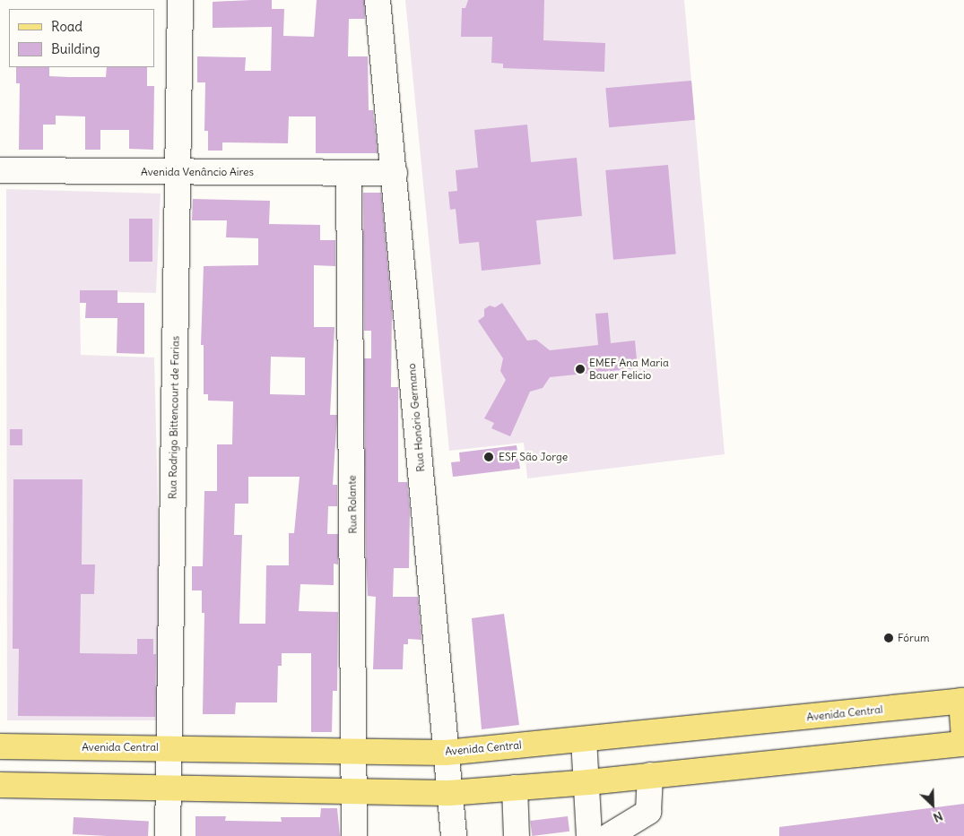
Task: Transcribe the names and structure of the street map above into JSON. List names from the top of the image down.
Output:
{
  "streets": {
    "main road": ["Avenida Central"],
    "street": [
      "Avenida Venâncio Aires",
      "Rua Rodrigo Bittencourt de Farias",
      "Rua Honório Germano",
      "Rua Rolante"
    ]
  },
  "crossings": [
    ["Avenida Venâncio Aires", "Rua Rodrigo Bittencourt de Farias"],
    ["Avenida Venâncio Aires", "Rua Honório Germano"],
    ["Avenida Venâncio Aires", "Rua Rolante"],
    ["Rua Rodrigo Bittencourt de Farias", "Avenida Central"],
    ["Rua Honório Germano", "Avenida Central"],
    ["Rua Rolante", "Avenida Central"]
  ],
  "places": ["EMEF Ana Maria Bauer Felicio", "ESF São Jorge", "Fórum"],
  "legend": ["Road", "Building"],
  "north": "bottom right"
}
